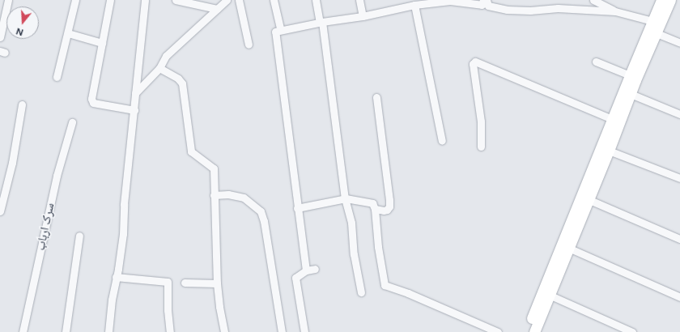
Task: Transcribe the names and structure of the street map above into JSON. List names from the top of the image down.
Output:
{
  "streets": {
    "street": ["سرک ارباب"]
  },
  "north": "bottom"
}
